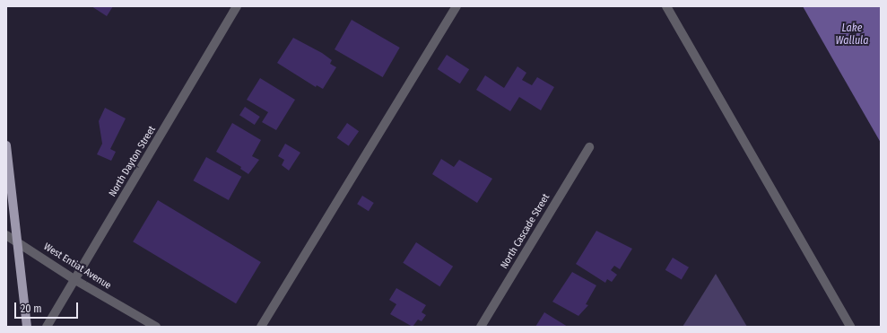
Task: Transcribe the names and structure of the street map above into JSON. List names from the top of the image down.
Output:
{
  "streets": {
    "street": ["North Dayton Street", "North Cascade Street", "West Entiat Avenue"]
  },
  "crossings": [
    ["North Dayton Street", "West Entiat Avenue"]
  ],
  "water": ["Lake Wallula"],
  "scale_bar": "20 m"
}
